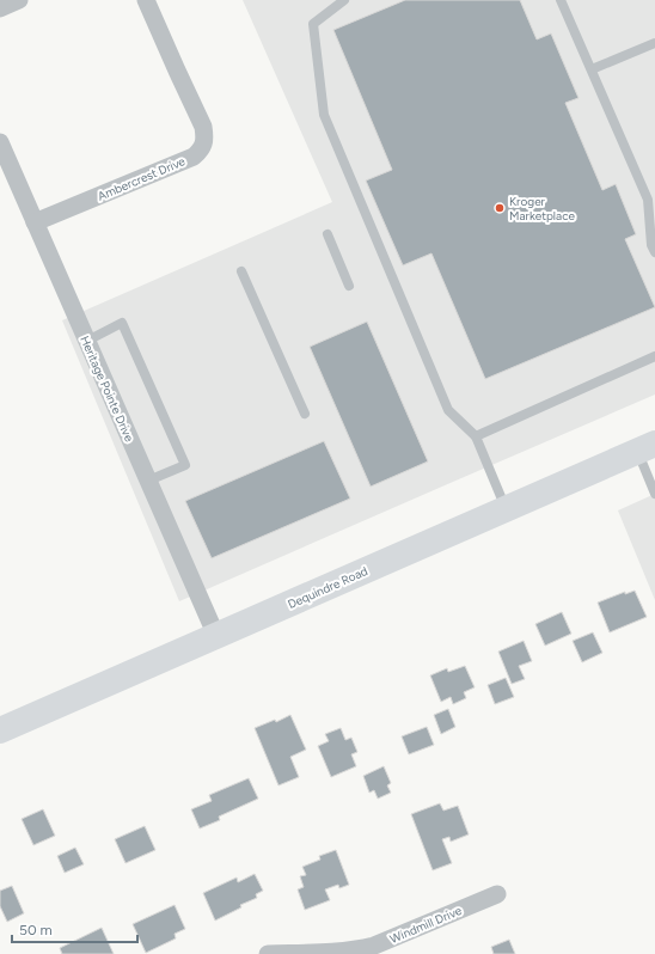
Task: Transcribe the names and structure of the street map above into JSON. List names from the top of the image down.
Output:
{
  "streets": {
    "main road": ["Dequindre Road"],
    "street": ["Ambercrest Drive", "Heritage Pointe Drive", "Windmill Drive"]
  },
  "crossings": [
    ["Ambercrest Drive", "Heritage Pointe Drive"],
    ["Heritage Pointe Drive", "Dequindre Road"]
  ],
  "places": ["Kroger Marketplace"],
  "scale_bar": "50 m"
}
